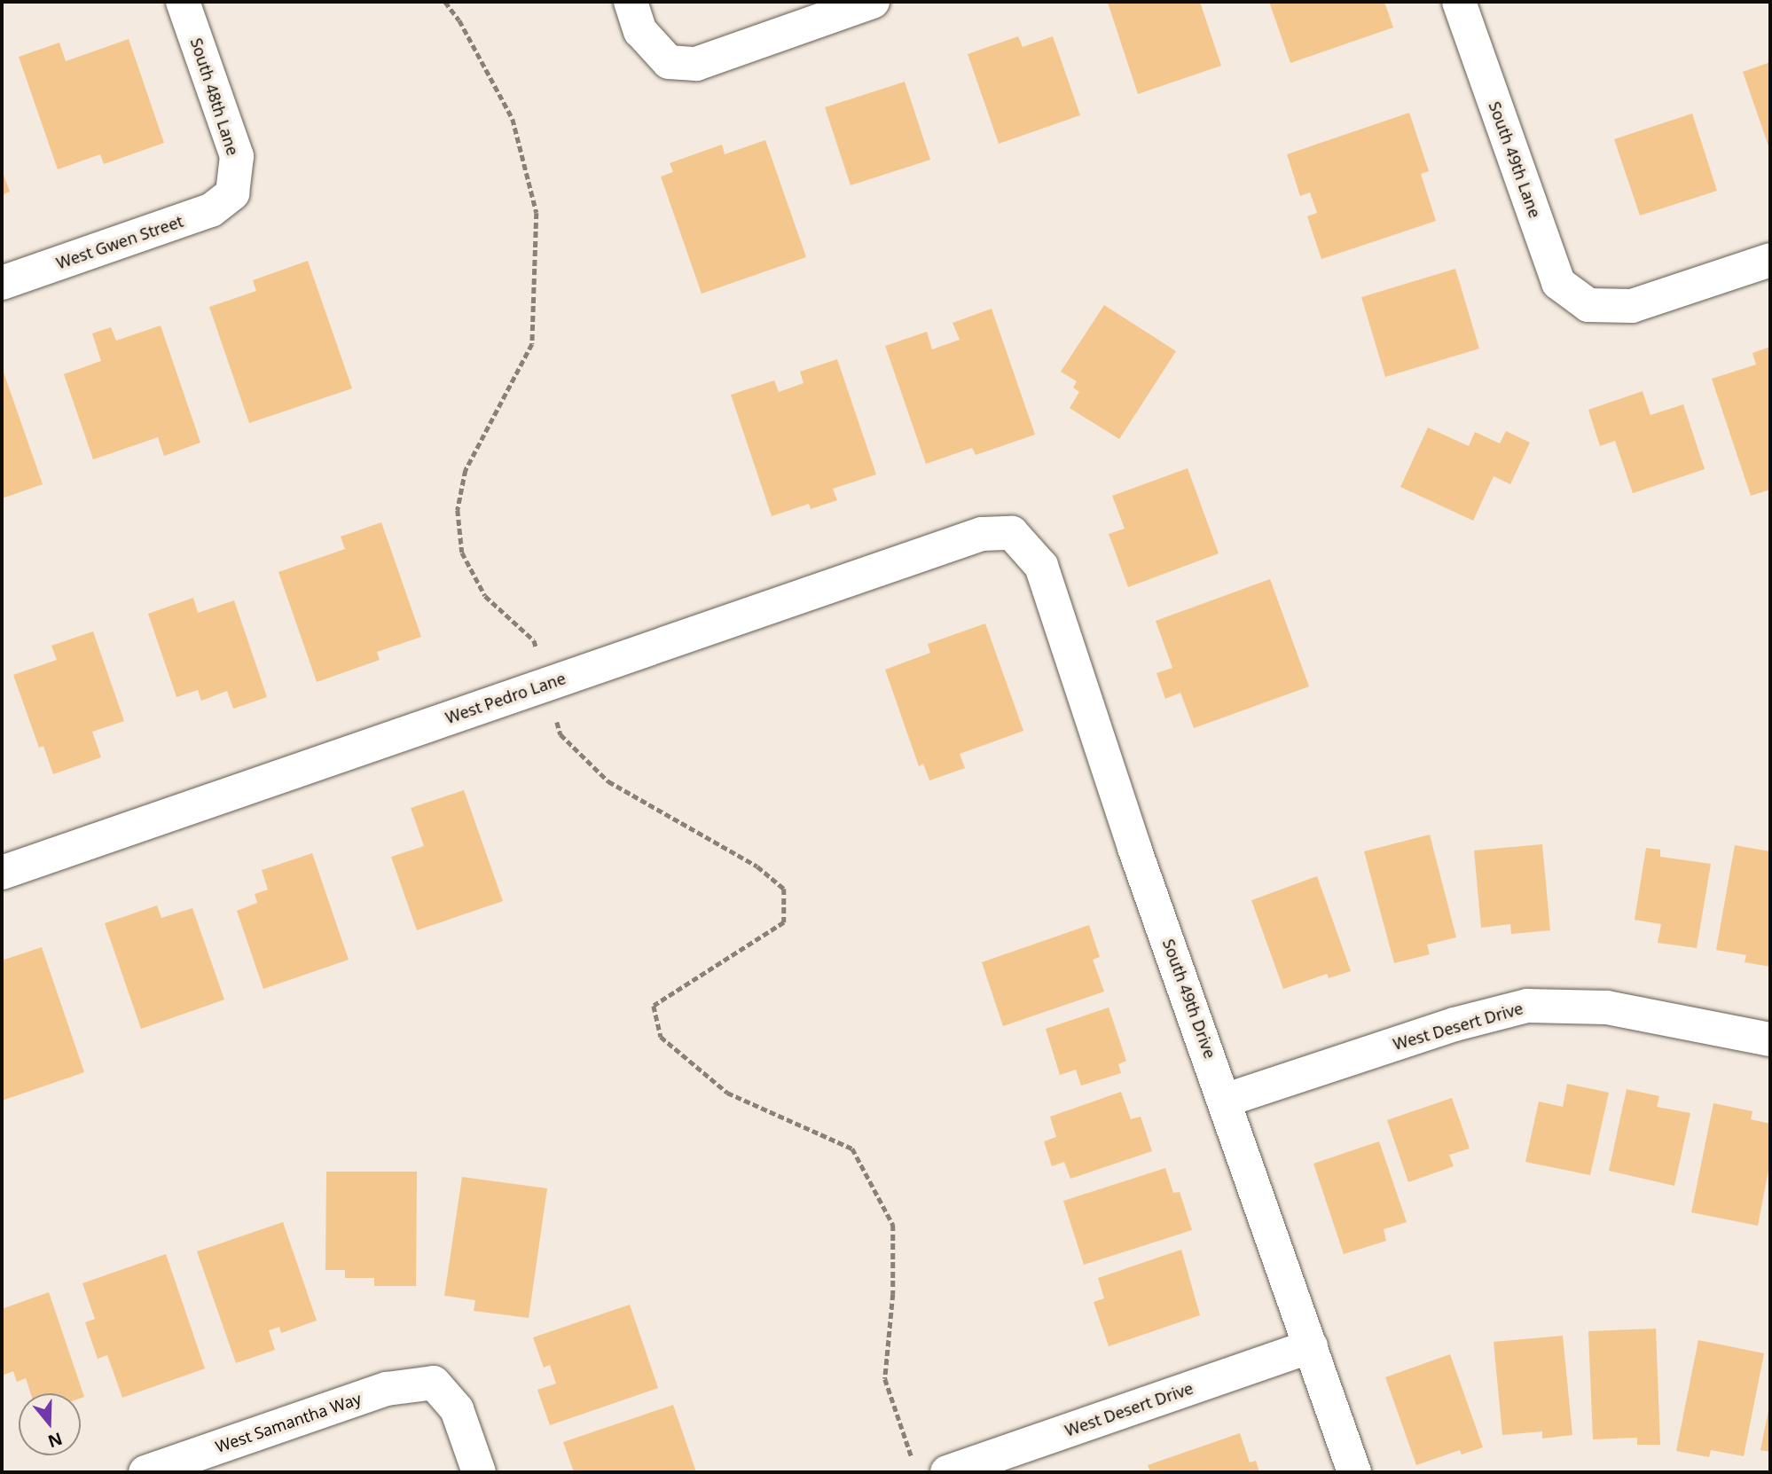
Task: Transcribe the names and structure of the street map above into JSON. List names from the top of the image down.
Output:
{
  "streets": {
    "street": [
      "South 48th Lane",
      "South 49th Lane",
      "West Gwen Street",
      "West Pedro Lane",
      "South 49th Drive",
      "West Desert Drive",
      "West Samantha Way"
    ]
  },
  "crossings": [
    ["South 48th Lane", "West Gwen Street"],
    ["West Pedro Lane", "South 49th Drive"],
    ["South 49th Drive", "West Desert Drive"]
  ],
  "north": "bottom"
}
